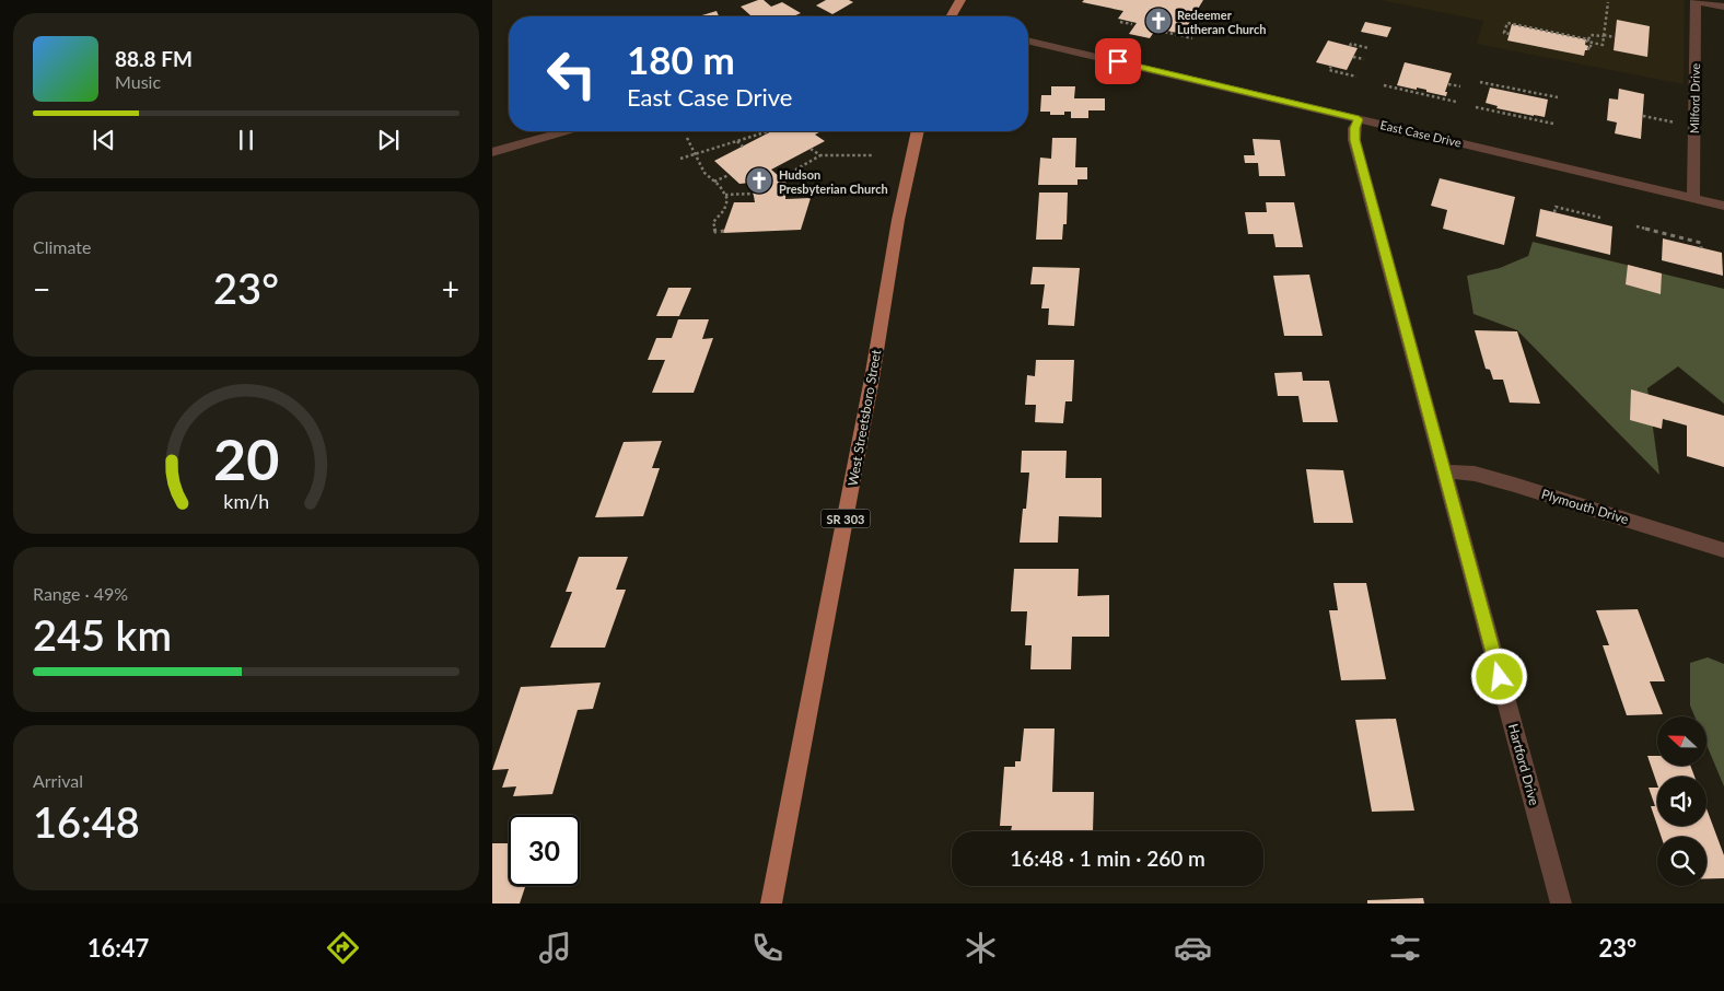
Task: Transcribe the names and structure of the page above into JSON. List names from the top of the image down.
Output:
{
  "streets": {
    "main road": ["West Streetsboro Street", "SR 303"],
    "street": [
      "Milford Drive",
      "East Case Drive",
      "Plymouth Drive",
      "Hartford Drive"
    ]
  },
  "crossings": [
    ["Milford Drive", "East Case Drive"],
    ["East Case Drive", "Hartford Drive"],
    ["Plymouth Drive", "Hartford Drive"]
  ],
  "places": {
    "church": ["Redeemer Lutheran Church", "Hudson Presbyterian Church"]
  },
  "north": "left",
  "page": {
    "turn": ["180 m", "East Case Drive"],
    "song": ["88.8 FM", "Music"],
    "tile": [
      "Climate",
      ["Range · 49%", "245 km"],
      ["Arrival", "16:48"]
    ],
    "heat": ["−", "23°", "+"],
    "limit": "30",
    "trip": "16:48 · 1 min · 260 m",
    "tabs": ["16:47", "23°"],
    "gauge": ["20", "km/h"]
  }
}
